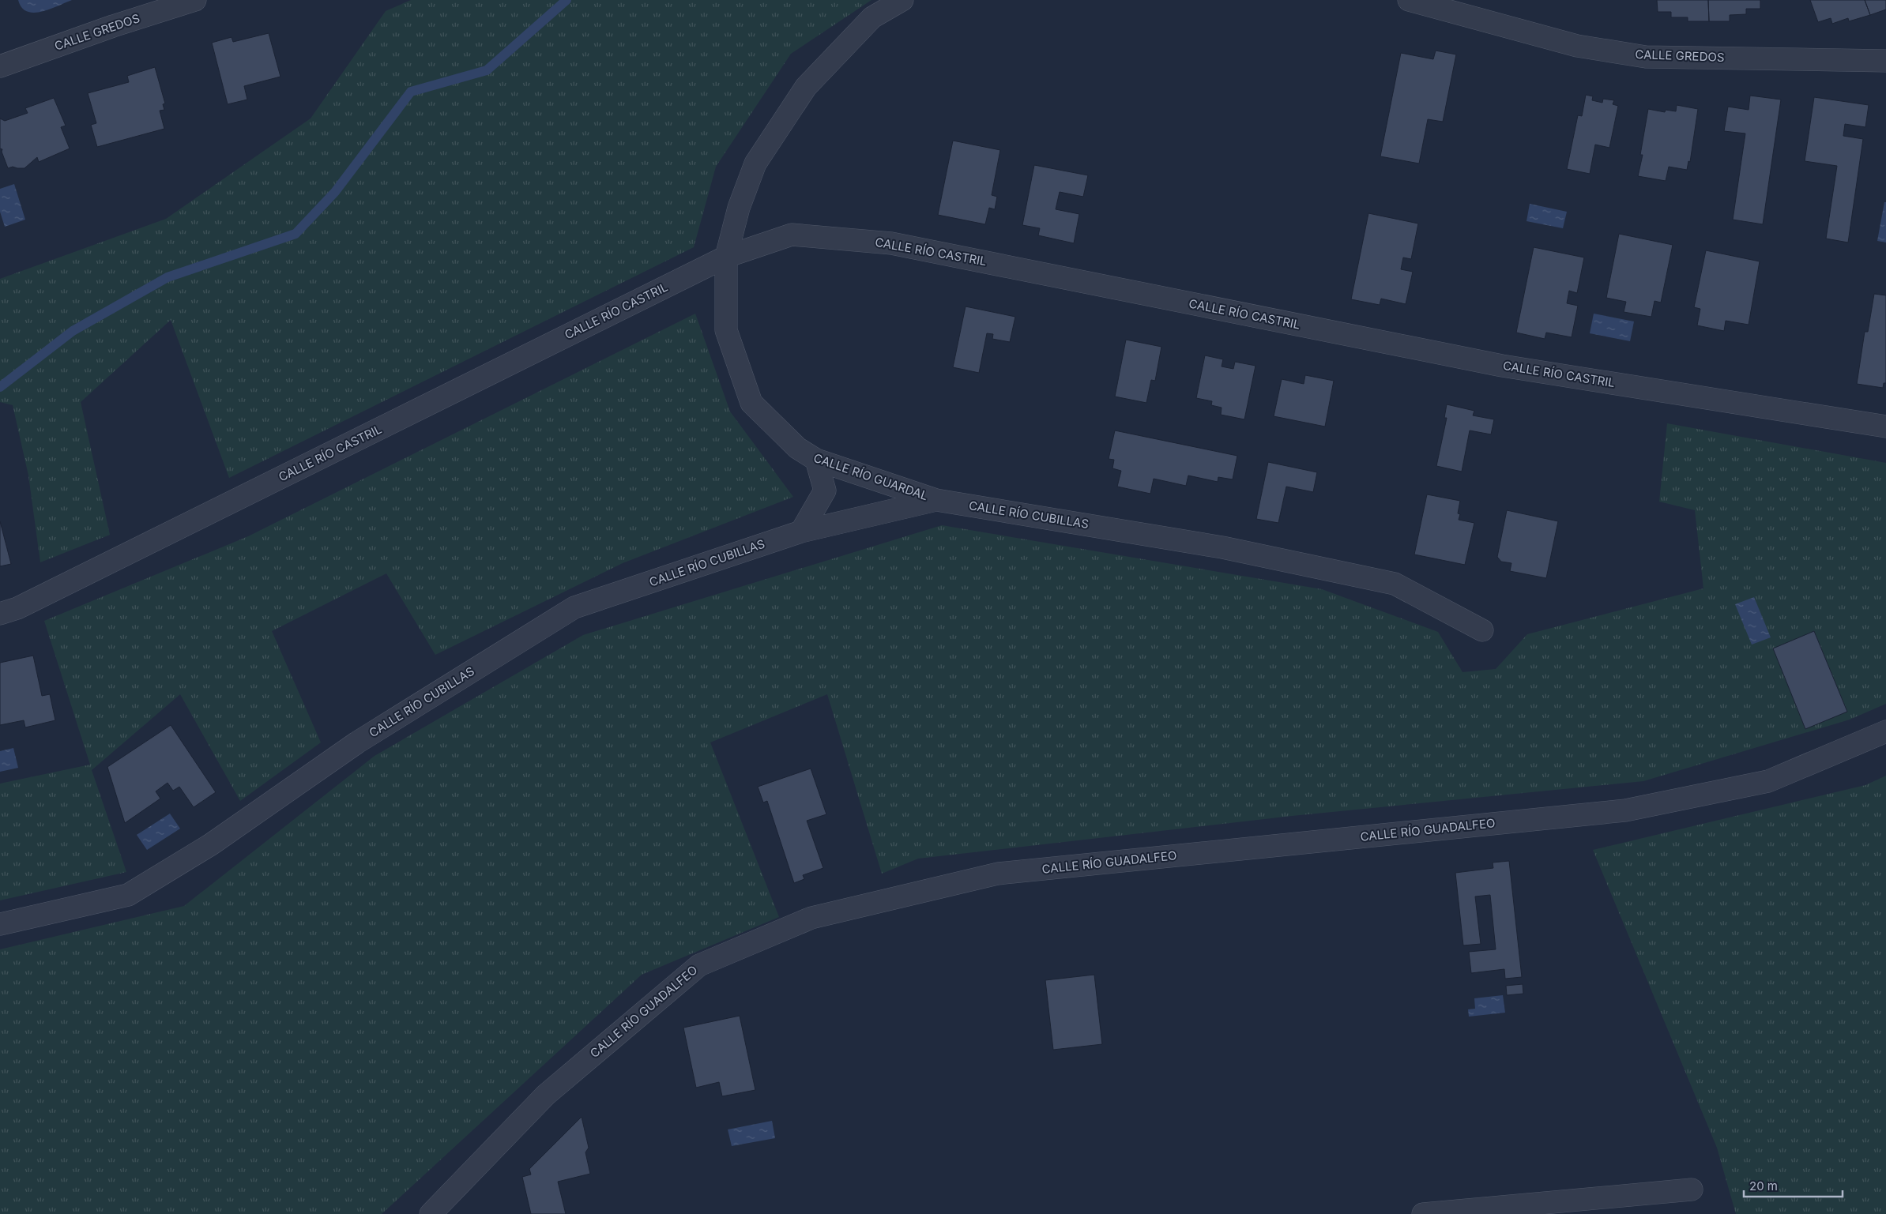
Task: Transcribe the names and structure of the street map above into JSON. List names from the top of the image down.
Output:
{
  "streets": {
    "street": [
      "CALLE GREDOS",
      "CALLE RÍO CASTRIL",
      "CALLE RÍO GUARDAL",
      "CALLE RÍO CUBILLAS",
      "CALLE RÍO GUADALFEO"
    ]
  },
  "crossings": [
    ["CALLE RÍO CASTRIL", "CALLE RÍO GUARDAL"],
    ["CALLE RÍO GUARDAL", "CALLE RÍO CUBILLAS"]
  ],
  "scale_bar": "20 m"
}
